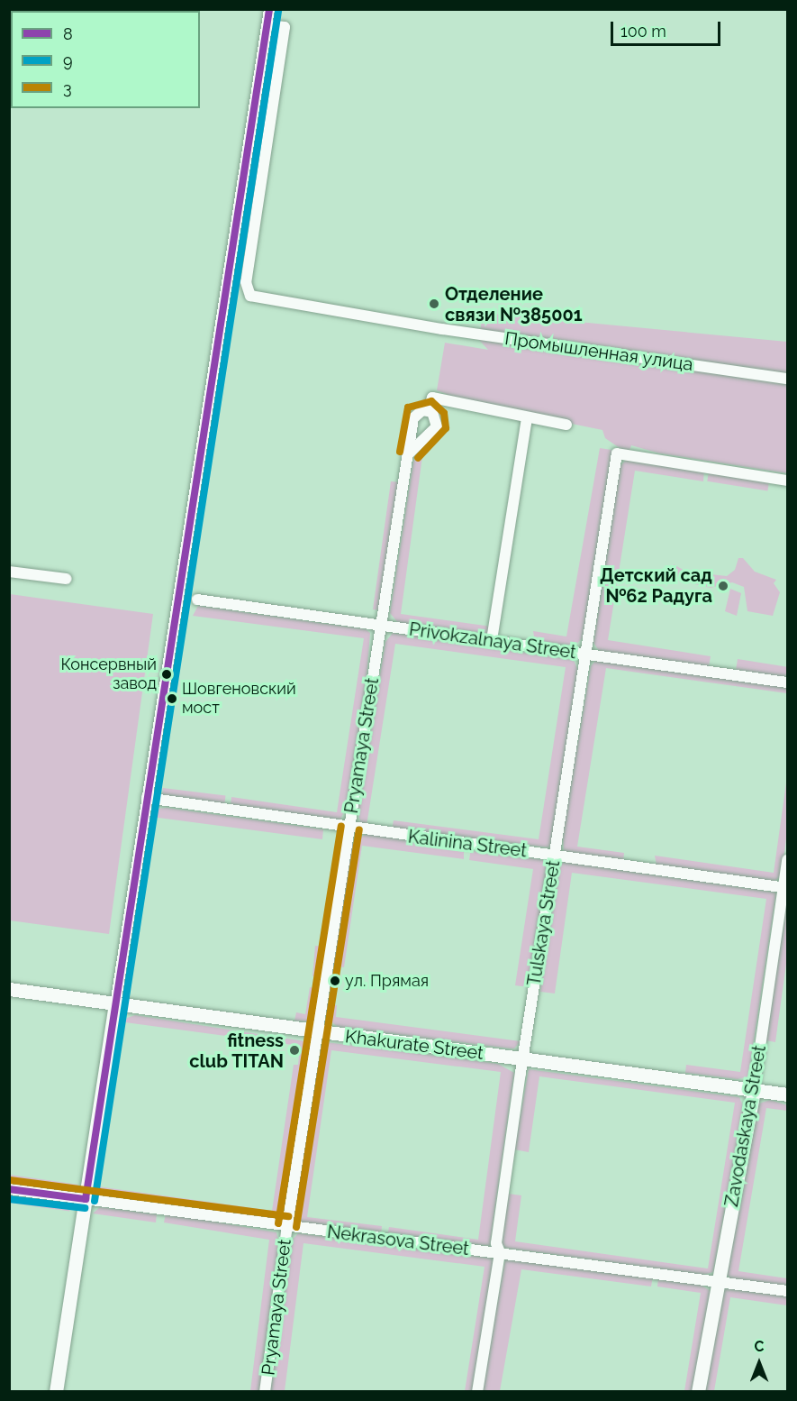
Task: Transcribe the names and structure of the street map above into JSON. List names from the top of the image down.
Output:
{
  "streets": {
    "main road": ["Khakurate Street", "Zavodaskaya Street"],
    "street": [
      "Промышленная улица",
      "Privokzalnaya Street",
      "Pryamaya Street",
      "Kalinina Street",
      "Tulskaya Street",
      "Nekrasova Street"
    ]
  },
  "crossings": [
    ["Privokzalnaya Street", "Pryamaya Street"],
    ["Privokzalnaya Street", "Tulskaya Street"],
    ["Pryamaya Street", "Kalinina Street"],
    ["Pryamaya Street", "Khakurate Street"],
    ["Pryamaya Street", "Nekrasova Street"],
    ["Kalinina Street", "Tulskaya Street"],
    ["Kalinina Street", "Zavodaskaya Street"],
    ["Tulskaya Street", "Khakurate Street"],
    ["Tulskaya Street", "Nekrasova Street"],
    ["Khakurate Street", "Zavodaskaya Street"],
    ["Zavodaskaya Street", "Nekrasova Street"]
  ],
  "places": [
    "Отделение связи №385001",
    "Детский сад №62 Радуга",
    "Консервный завод",
    "Шовгеновский мост",
    "ул. Прямая",
    "fitness club TITAN"
  ],
  "lines": ["transit line 8", "transit line 9", "transit line 3"],
  "legend": ["8", "9", "3"],
  "scale_bar": "100 m",
  "north": "top"
}
